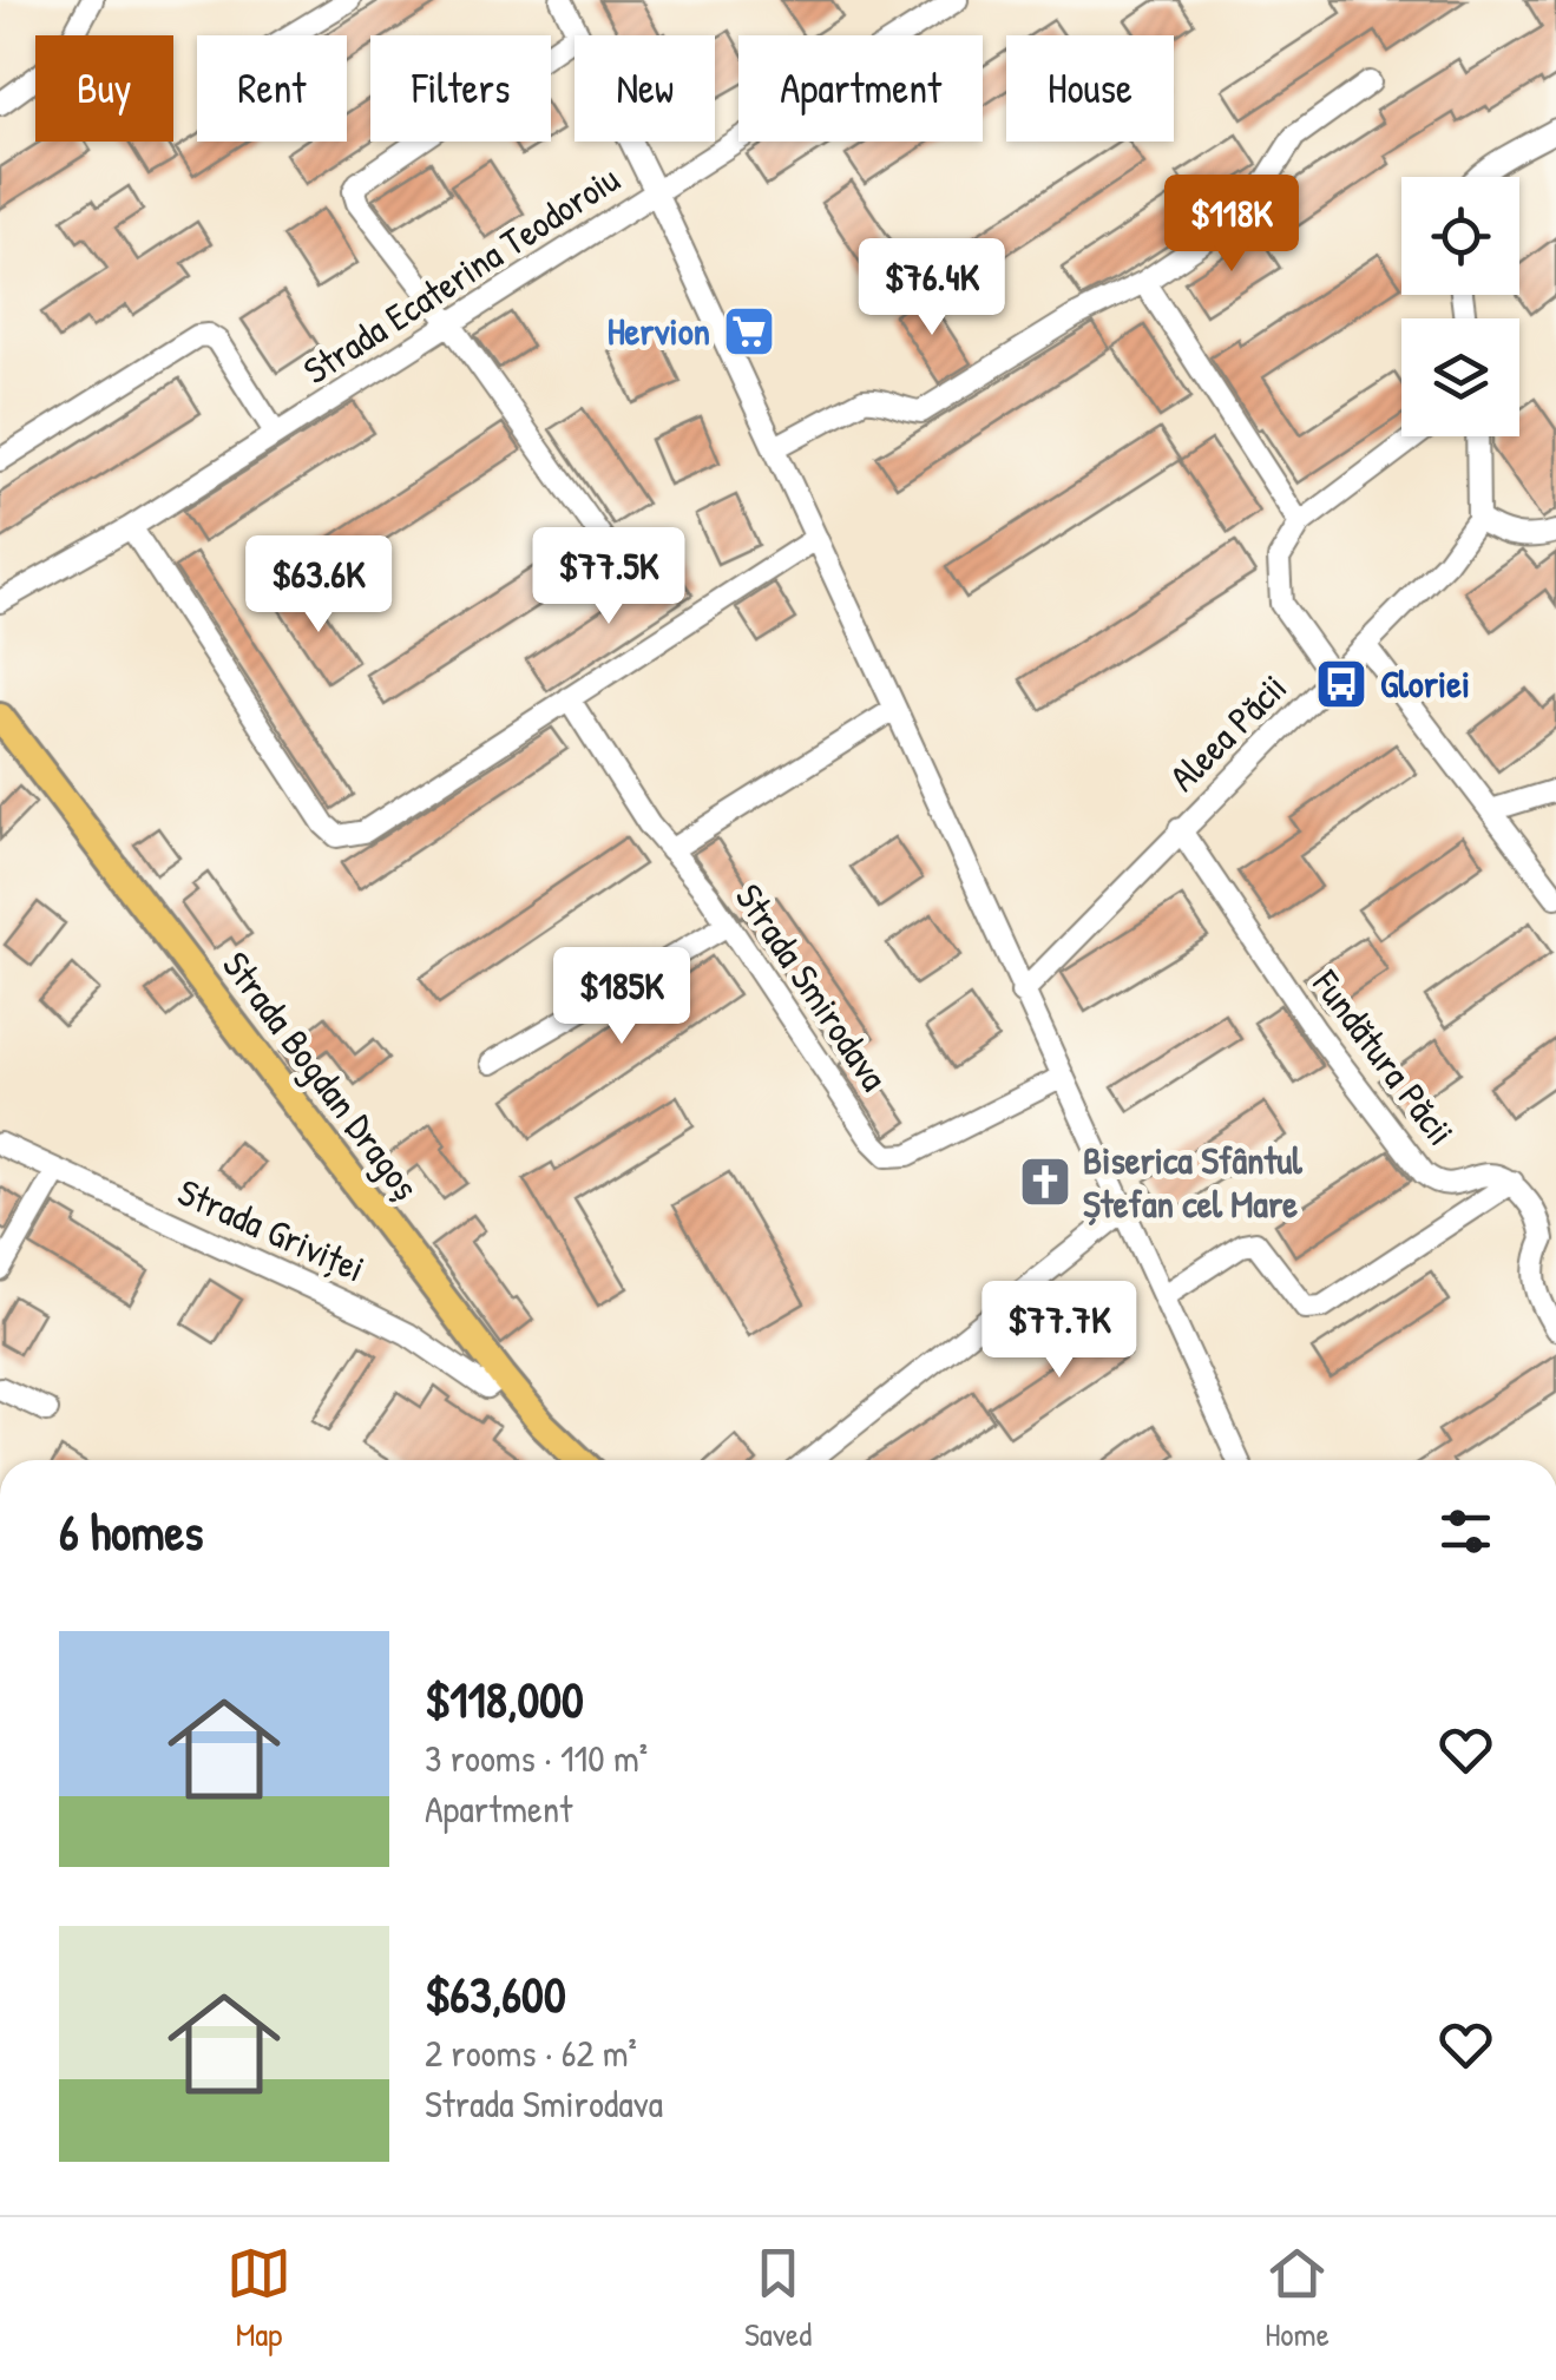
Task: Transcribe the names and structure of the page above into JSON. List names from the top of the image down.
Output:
{
  "streets": {
    "main road": ["Strada Bogdan Dragoș"],
    "street": [
      "Strada Ecaterina Teodoroiu",
      "Aleea Păcii",
      "Strada Smirodava",
      "Fundătura Păcii",
      "Strada Griviței"
    ]
  },
  "crossings": [
    ["Aleea Păcii", "Fundătura Păcii"],
    ["Strada Bogdan Dragoș", "Strada Griviței"]
  ],
  "places": {
    "supermarket": ["Hervion"],
    "bus stop": ["Gloriei"],
    "church": ["Biserica Sfântul Ștefan cel Mare"]
  },
  "page": {
    "chip": [
      "Buy",
      "Rent",
      "Filters",
      "New",
      "Apartment",
      "House"
    ],
    "price": [
      "$118K",
      "$76.4K",
      "$77.5K",
      "$63.6K",
      "$185K",
      "$77.7K"
    ],
    "heading": "6 homes",
    "list": [
      {
        "name": "$118,000",
        "note": "3 rooms · 110 m² · Apartment"
      },
      {
        "name": "$63,600",
        "note": "2 rooms · 62 m² · Strada Smirodava"
      }
    ],
    "tabs": ["Map", "Saved", "Home"]
  }
}
